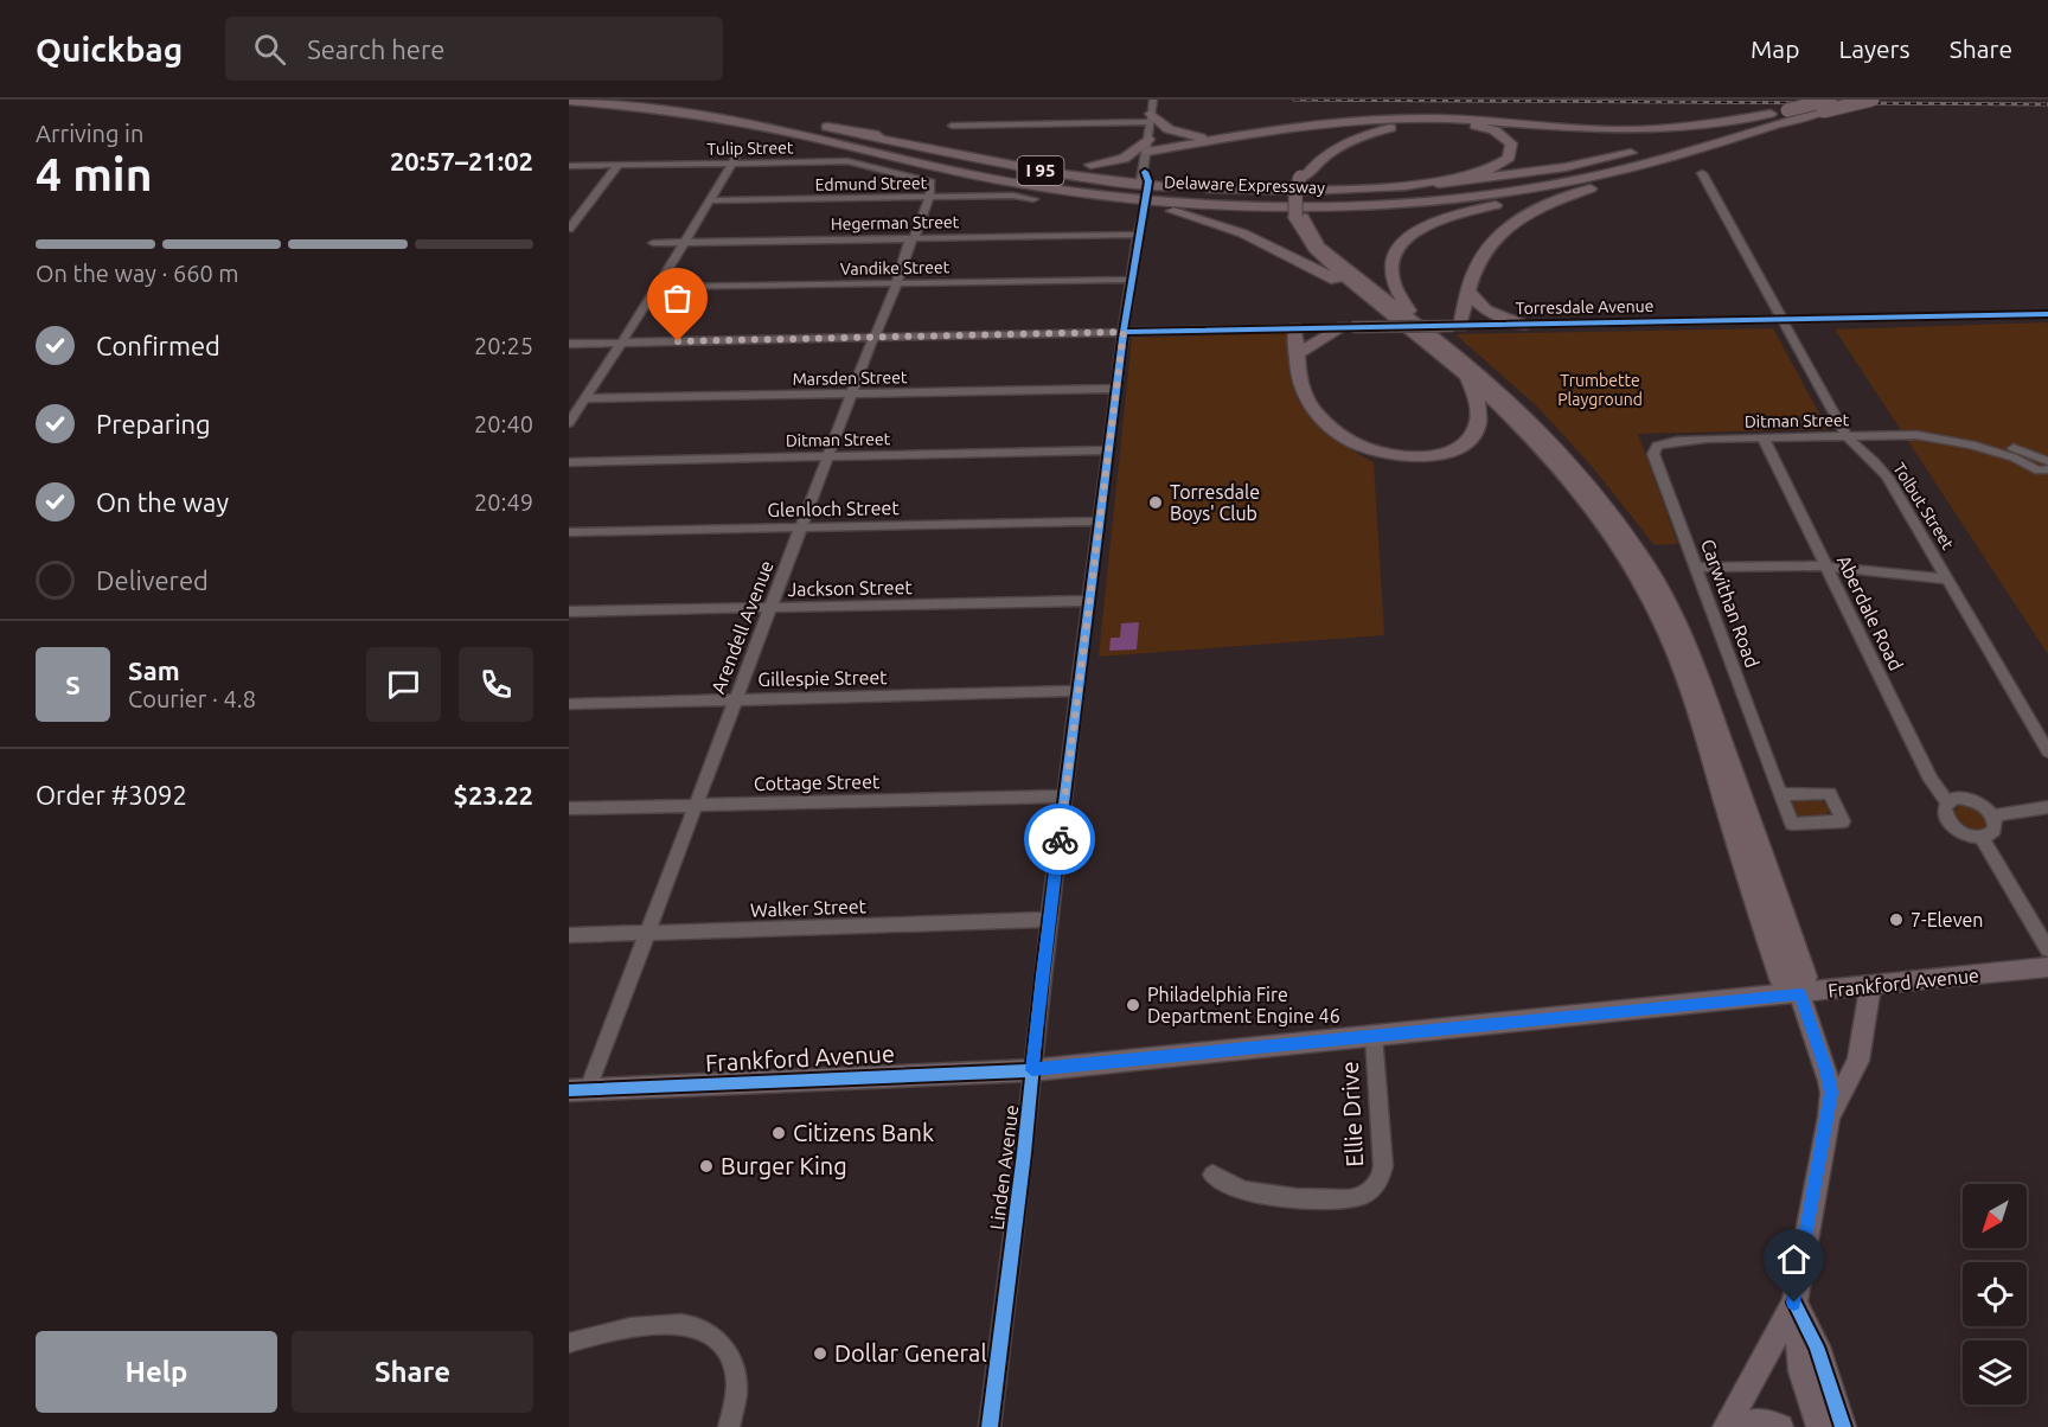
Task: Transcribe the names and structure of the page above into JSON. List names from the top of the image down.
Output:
{
  "streets": {
    "highway": ["I 95", "Delaware Expressway"],
    "main road": ["Frankford Avenue"],
    "street": [
      "Tulip Street",
      "Edmund Street",
      "Hegerman Street",
      "Vandike Street",
      "Torresdale Avenue",
      "Marsden Street",
      "Ditman Street",
      "Tolbut Street",
      "Glenloch Street",
      "Jackson Street",
      "Carwithan Road",
      "Aberdale Road",
      "Arendell Avenue",
      "Gillespie Street",
      "Cottage Street",
      "Walker Street",
      "Ellie Drive",
      "Linden Avenue"
    ]
  },
  "crossings": [
    ["Tulip Street", "Arendell Avenue"],
    ["Edmund Street", "Arendell Avenue"],
    ["Hegerman Street", "Arendell Avenue"],
    ["Hegerman Street", "Linden Avenue"],
    ["Vandike Street", "Arendell Avenue"],
    ["Vandike Street", "Linden Avenue"],
    ["Torresdale Avenue", "Tolbut Street"],
    ["Torresdale Avenue", "Arendell Avenue"],
    ["Torresdale Avenue", "Linden Avenue"],
    ["Marsden Street", "Arendell Avenue"],
    ["Marsden Street", "Linden Avenue"],
    ["Ditman Street", "Tolbut Street"],
    ["Ditman Street", "Carwithan Road"],
    ["Ditman Street", "Aberdale Road"],
    ["Ditman Street", "Arendell Avenue"],
    ["Ditman Street", "Linden Avenue"],
    ["Glenloch Street", "Arendell Avenue"],
    ["Glenloch Street", "Linden Avenue"],
    ["Jackson Street", "Arendell Avenue"],
    ["Jackson Street", "Linden Avenue"],
    ["Arendell Avenue", "Gillespie Street"],
    ["Arendell Avenue", "Cottage Street"],
    ["Arendell Avenue", "Walker Street"],
    ["Arendell Avenue", "Frankford Avenue"],
    ["Gillespie Street", "Linden Avenue"],
    ["Cottage Street", "Linden Avenue"],
    ["Walker Street", "Linden Avenue"],
    ["Frankford Avenue", "Ellie Drive"],
    ["Frankford Avenue", "Linden Avenue"]
  ],
  "parks": ["Trumbette Playground"],
  "places": [
    "Torresdale Boys' Club",
    "7-Eleven",
    "Philadelphia Fire Department Engine 46",
    "Citizens Bank",
    "Burger King",
    "Dollar General"
  ],
  "north": "bottom left",
  "page": {
    "header": "Quickbag",
    "search": "Search here",
    "nav": ["Map", "Layers", "Share"],
    "heading": ["4 min", "Arriving in", "20:57–21:02"],
    "panel": [
      "Sam",
      "Courier · 4.8",
      "Order #3092",
      "$23.22"
    ],
    "bar": "On the way · 660 m",
    "list": [
      ["Confirmed", "20:25"],
      ["Preparing", "20:40"],
      ["On the way", "20:49"],
      "Delivered"
    ],
    "round": "S",
    "buttons": ["Help", "Share"]
  }
}
